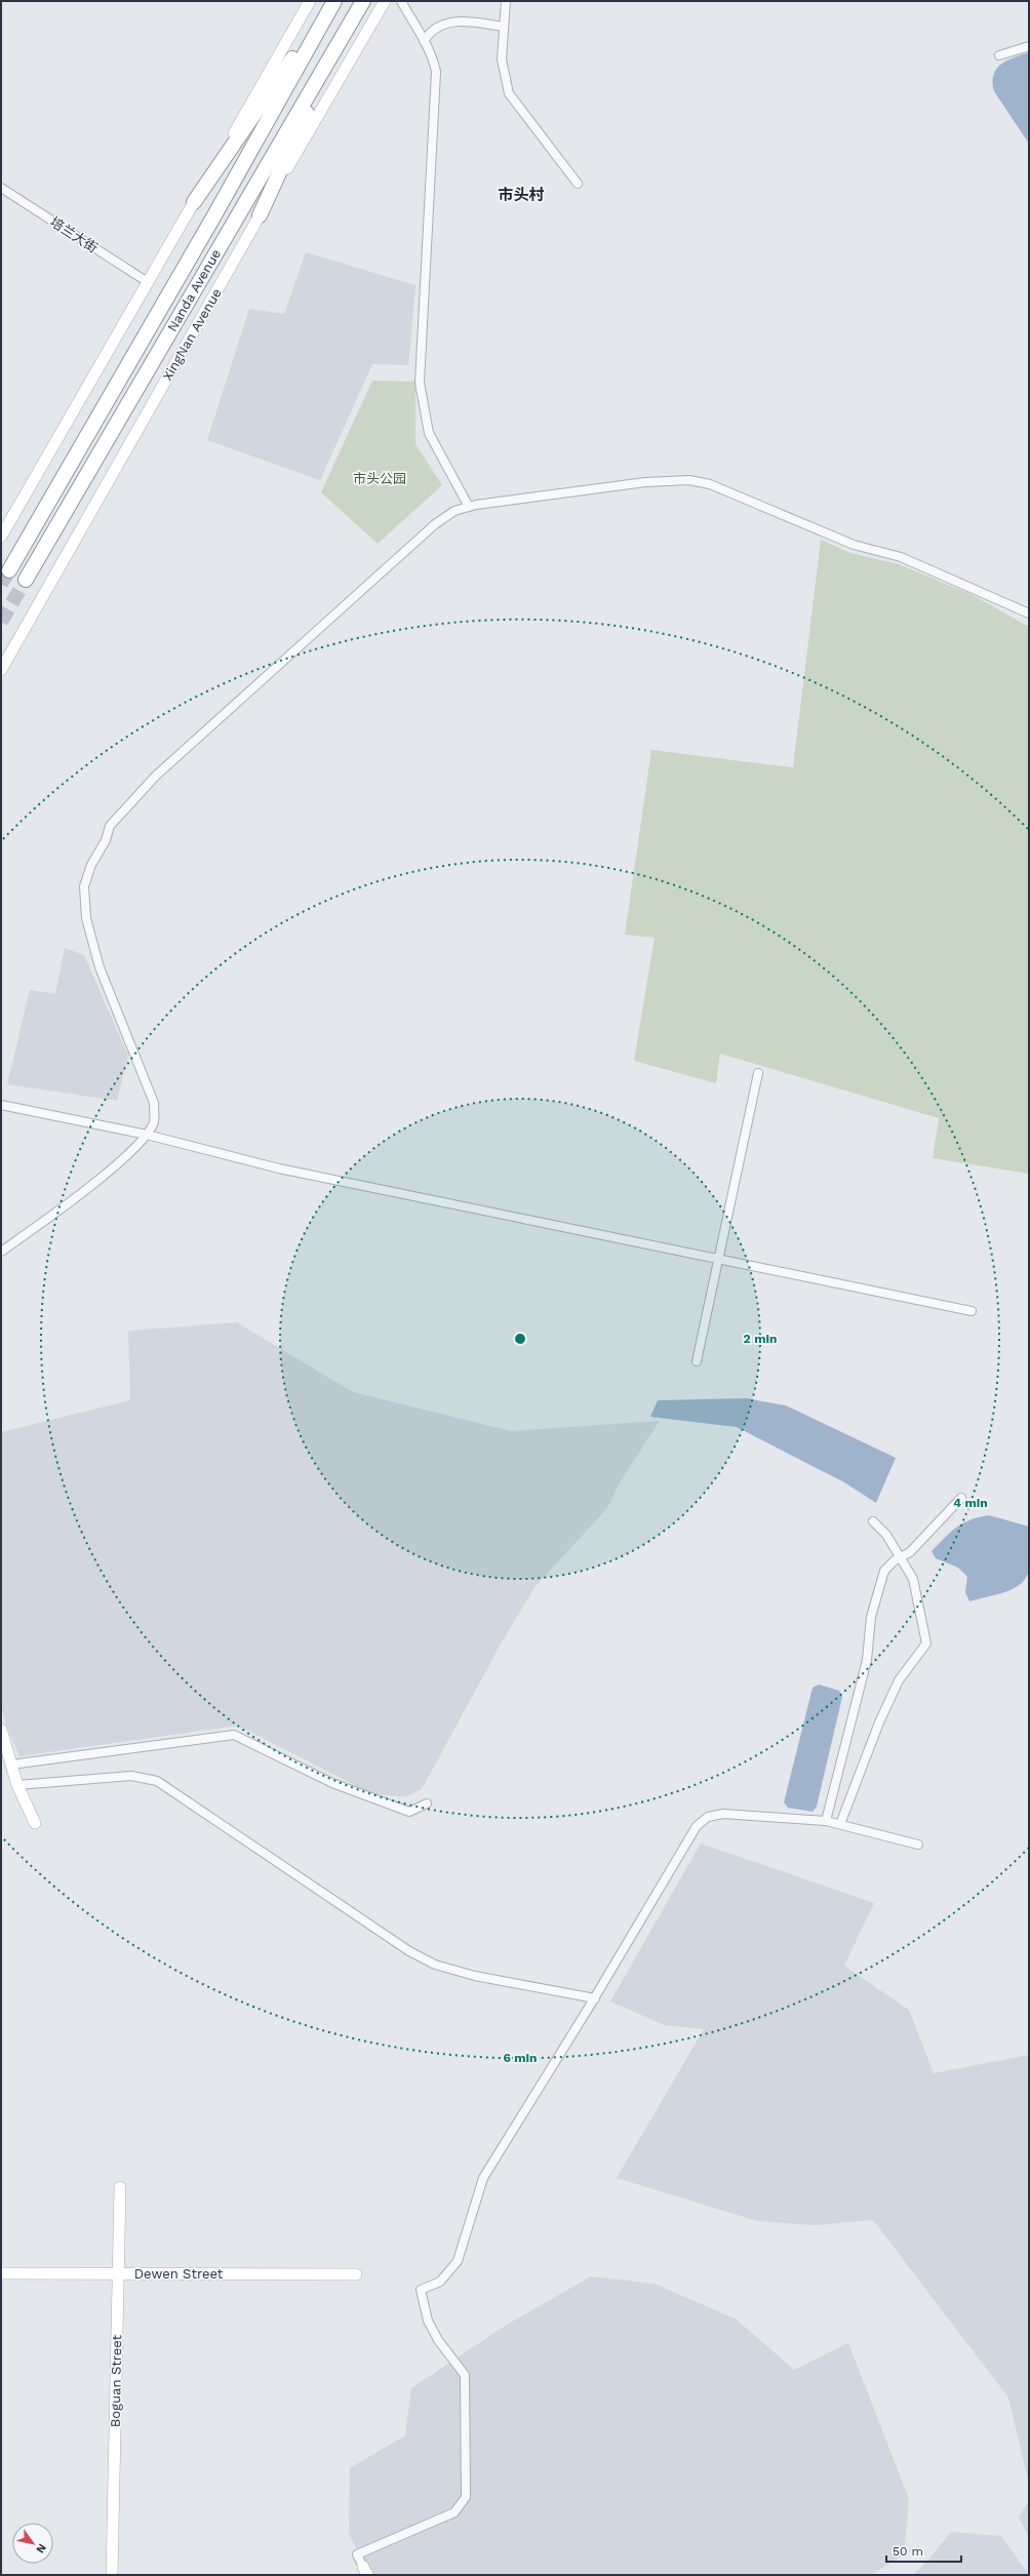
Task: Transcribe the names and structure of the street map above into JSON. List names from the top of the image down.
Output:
{
  "streets": {
    "highway": ["Nanda Avenue"],
    "main road": ["XingNan Avenue", "Dewen Street", "Boguan Street"],
    "street": ["培兰大街"]
  },
  "crossings": [
    ["Dewen Street", "Boguan Street"]
  ],
  "districts": ["市头村"],
  "parks": ["市头公园"],
  "scale_bar": "50 m",
  "north": "bottom right",
  "rings": ["2 min", "4 min", "6 min"]
}
